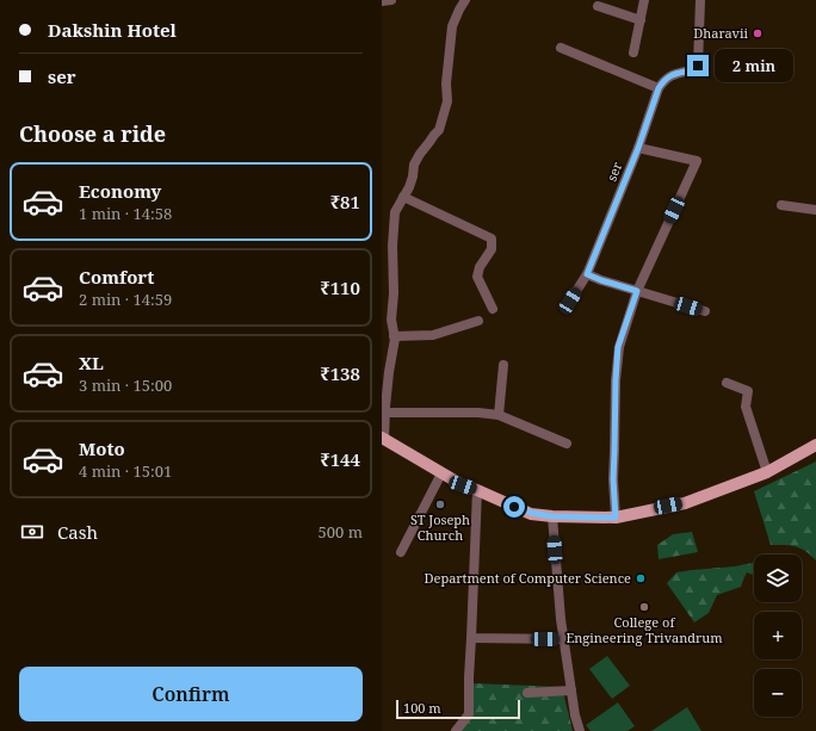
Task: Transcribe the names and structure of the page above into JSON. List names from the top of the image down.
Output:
{
  "streets": {
    "street": ["ser"]
  },
  "places": [
    "Dharavii",
    "ST Joseph Church",
    "Department of Computer Science",
    "College of Engineering Trivandrum"
  ],
  "scale_bar": "100 m",
  "page": {
    "banner": ["Dakshin Hotel", "ser"],
    "bubble": "2 min",
    "heading": "Choose a ride",
    "list": [
      {
        "name": "Economy",
        "note": "1 min · 14:58",
        "value": "₹81"
      },
      {
        "name": "Comfort",
        "note": "2 min · 14:59",
        "value": "₹110"
      },
      {
        "name": "XL",
        "note": "3 min · 15:00",
        "value": "₹138"
      },
      {
        "name": "Moto",
        "note": "4 min · 15:01",
        "value": "₹144"
      }
    ],
    "pay": ["Cash", "500 m"],
    "map_buttons": ["+", "−"],
    "buttons": "Confirm",
    "scale": "100 m"
  }
}
